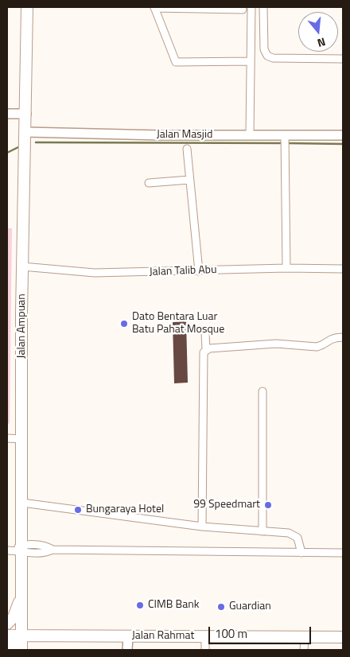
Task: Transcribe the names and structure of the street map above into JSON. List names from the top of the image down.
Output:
{
  "streets": {
    "main road": ["Jalan Ampuan", "Jalan Rahmat"],
    "street": ["Jalan Masjid", "Jalan Talib Abu"]
  },
  "crossings": [
    ["Jalan Masjid", "Jalan Ampuan"],
    ["Jalan Talib Abu", "Jalan Ampuan"],
    ["Jalan Ampuan", "Jalan Rahmat"]
  ],
  "places": [
    "Dato Bentara Luar Batu Pahat Mosque",
    "99 Speedmart",
    "Bungaraya Hotel",
    "CIMB Bank",
    "Guardian"
  ],
  "scale_bar": "100 m",
  "north": "bottom"
}
